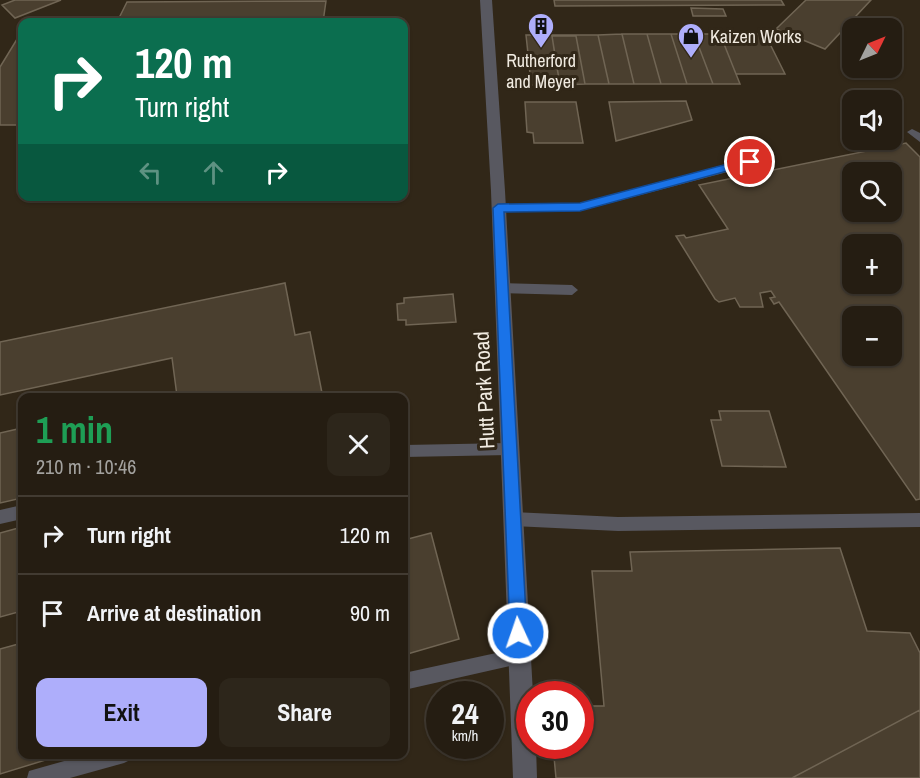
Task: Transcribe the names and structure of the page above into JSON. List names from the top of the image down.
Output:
{
  "streets": {
    "street": ["Hutt Park Road"]
  },
  "places": {
    "building": ["Rutherford and Meyer"],
    "shop": ["Kaizen Works"]
  },
  "north": "top right",
  "page": {
    "map_buttons": ["+", "−"],
    "turn": ["120 m", "Turn right"],
    "heading": ["1 min", "210 m · 10:46"],
    "list": [
      {
        "name": "Turn right",
        "value": "120 m"
      },
      {
        "name": "Arrive at destination",
        "value": "90 m"
      }
    ],
    "buttons": ["Exit", "Share"],
    "speed": "24 km/h",
    "limit": "30"
  }
}
